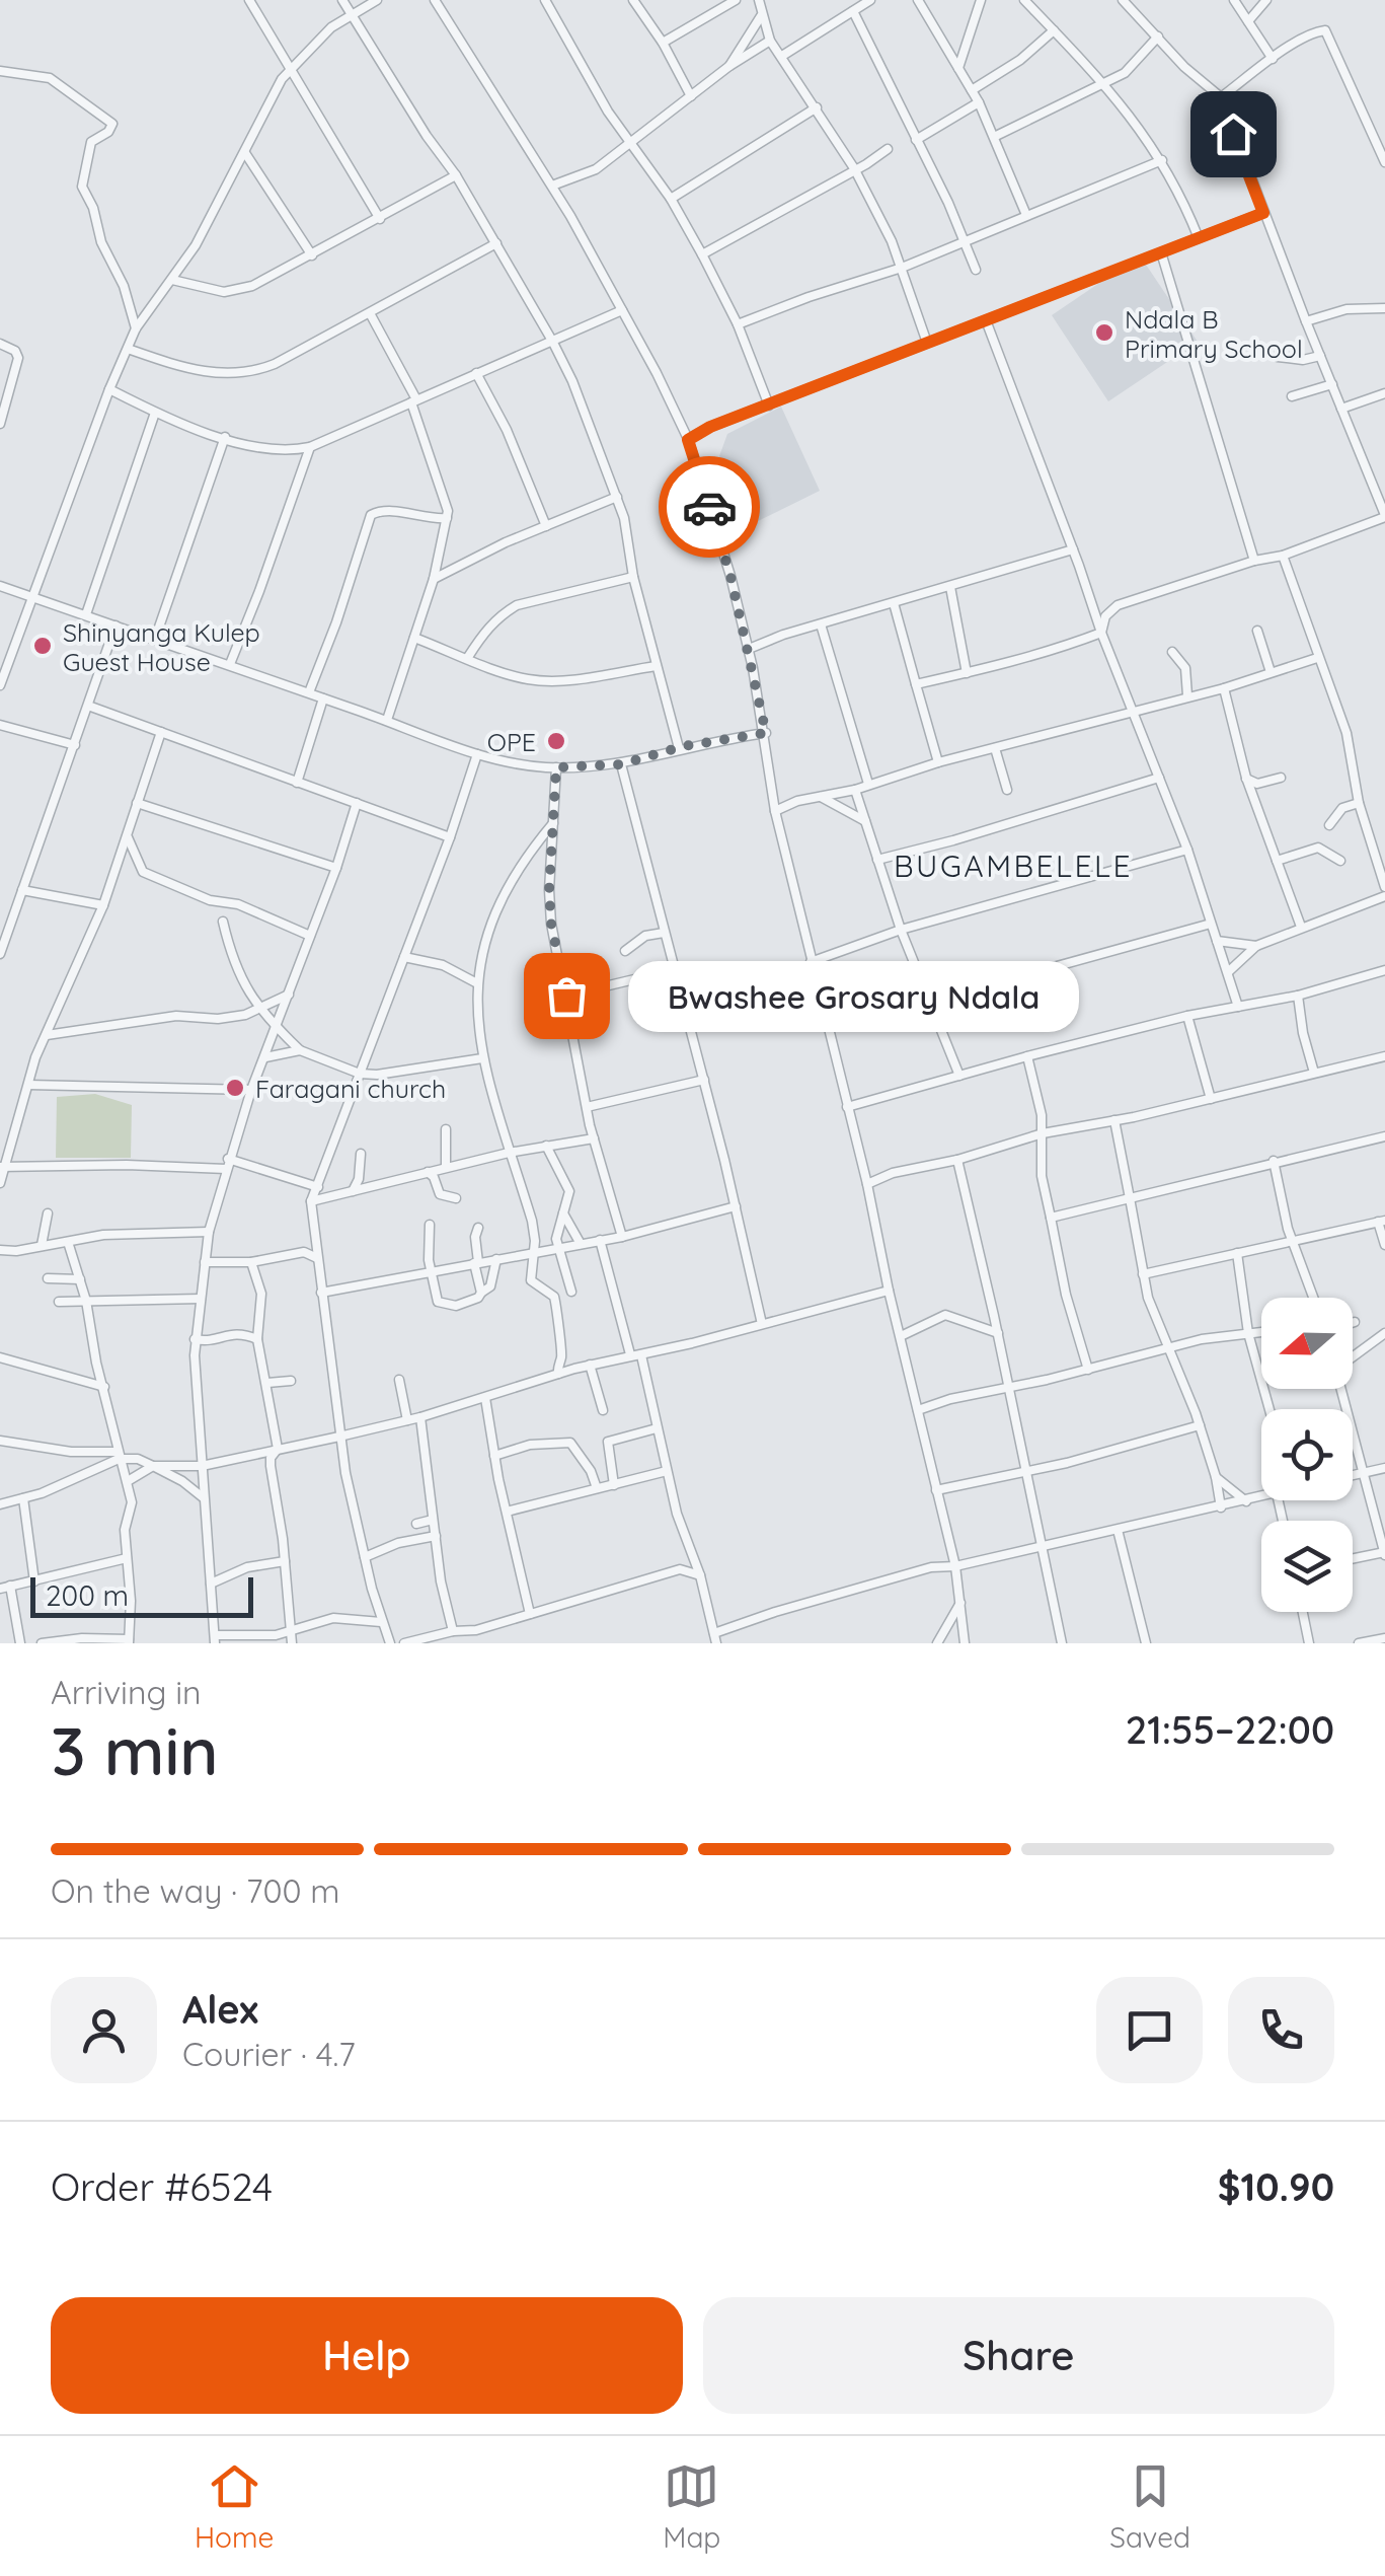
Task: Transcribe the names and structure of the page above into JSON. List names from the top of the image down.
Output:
{
  "districts": ["BUGAMBELELE"],
  "places": [
    "Ndala B Primary School",
    "Shinyanga Kulep Guest House",
    "OPE",
    "Bwashee Grosary Ndala",
    "Faragani church"
  ],
  "scale_bar": "200 m",
  "north": "left",
  "page": {
    "bubble": "Bwashee Grosary Ndala",
    "scale": "200 m",
    "heading": ["3 min", "Arriving in", "21:55–22:00"],
    "panel": [
      "Alex",
      "Courier · 4.7",
      "Order #6524",
      "$10.90"
    ],
    "bar": "On the way · 700 m",
    "buttons": ["Help", "Share"],
    "tabs": ["Home", "Map", "Saved"]
  }
}
